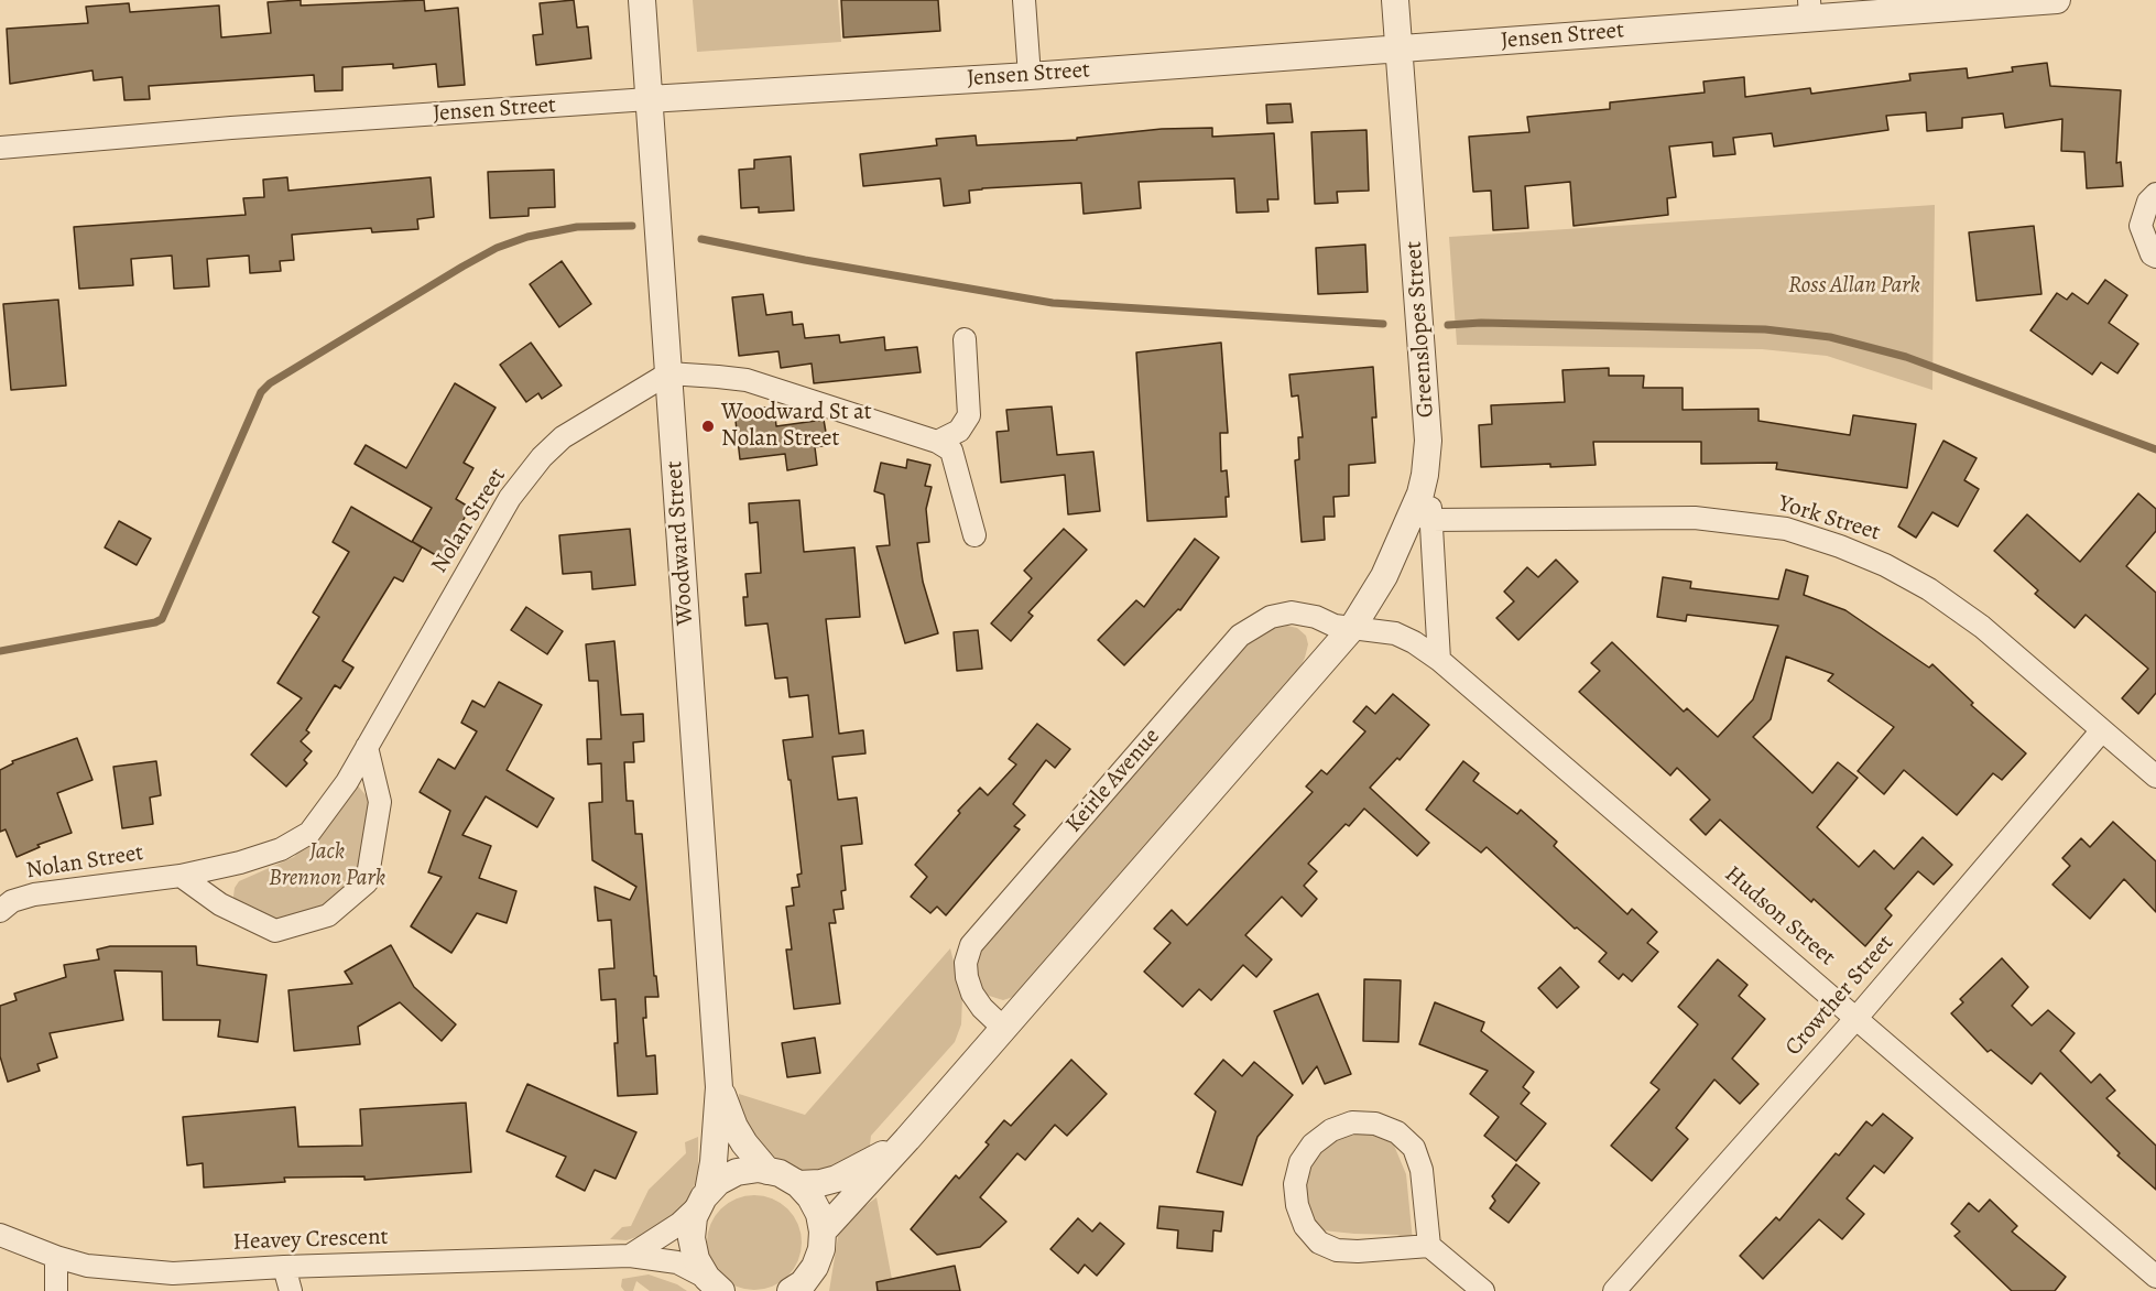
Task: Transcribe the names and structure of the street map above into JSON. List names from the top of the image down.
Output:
{
  "streets": {
    "street": [
      "Jensen Street",
      "Greenslopes Street",
      "York Street",
      "Nolan Street",
      "Woodward Street",
      "Keirle Avenue",
      "Hudson Street",
      "Crowther Street",
      "Heavey Crescent"
    ]
  },
  "crossings": [
    ["Jensen Street", "Greenslopes Street"],
    ["Jensen Street", "Woodward Street"],
    ["Greenslopes Street", "York Street"],
    ["York Street", "Crowther Street"],
    ["Nolan Street", "Woodward Street"],
    ["Woodward Street", "Heavey Crescent"],
    ["Keirle Avenue", "Hudson Street"],
    ["Hudson Street", "Crowther Street"]
  ],
  "parks": ["Ross Allan Park", "Jack Brennon Park"],
  "places": ["Woodward St at Nolan Street"]
}
